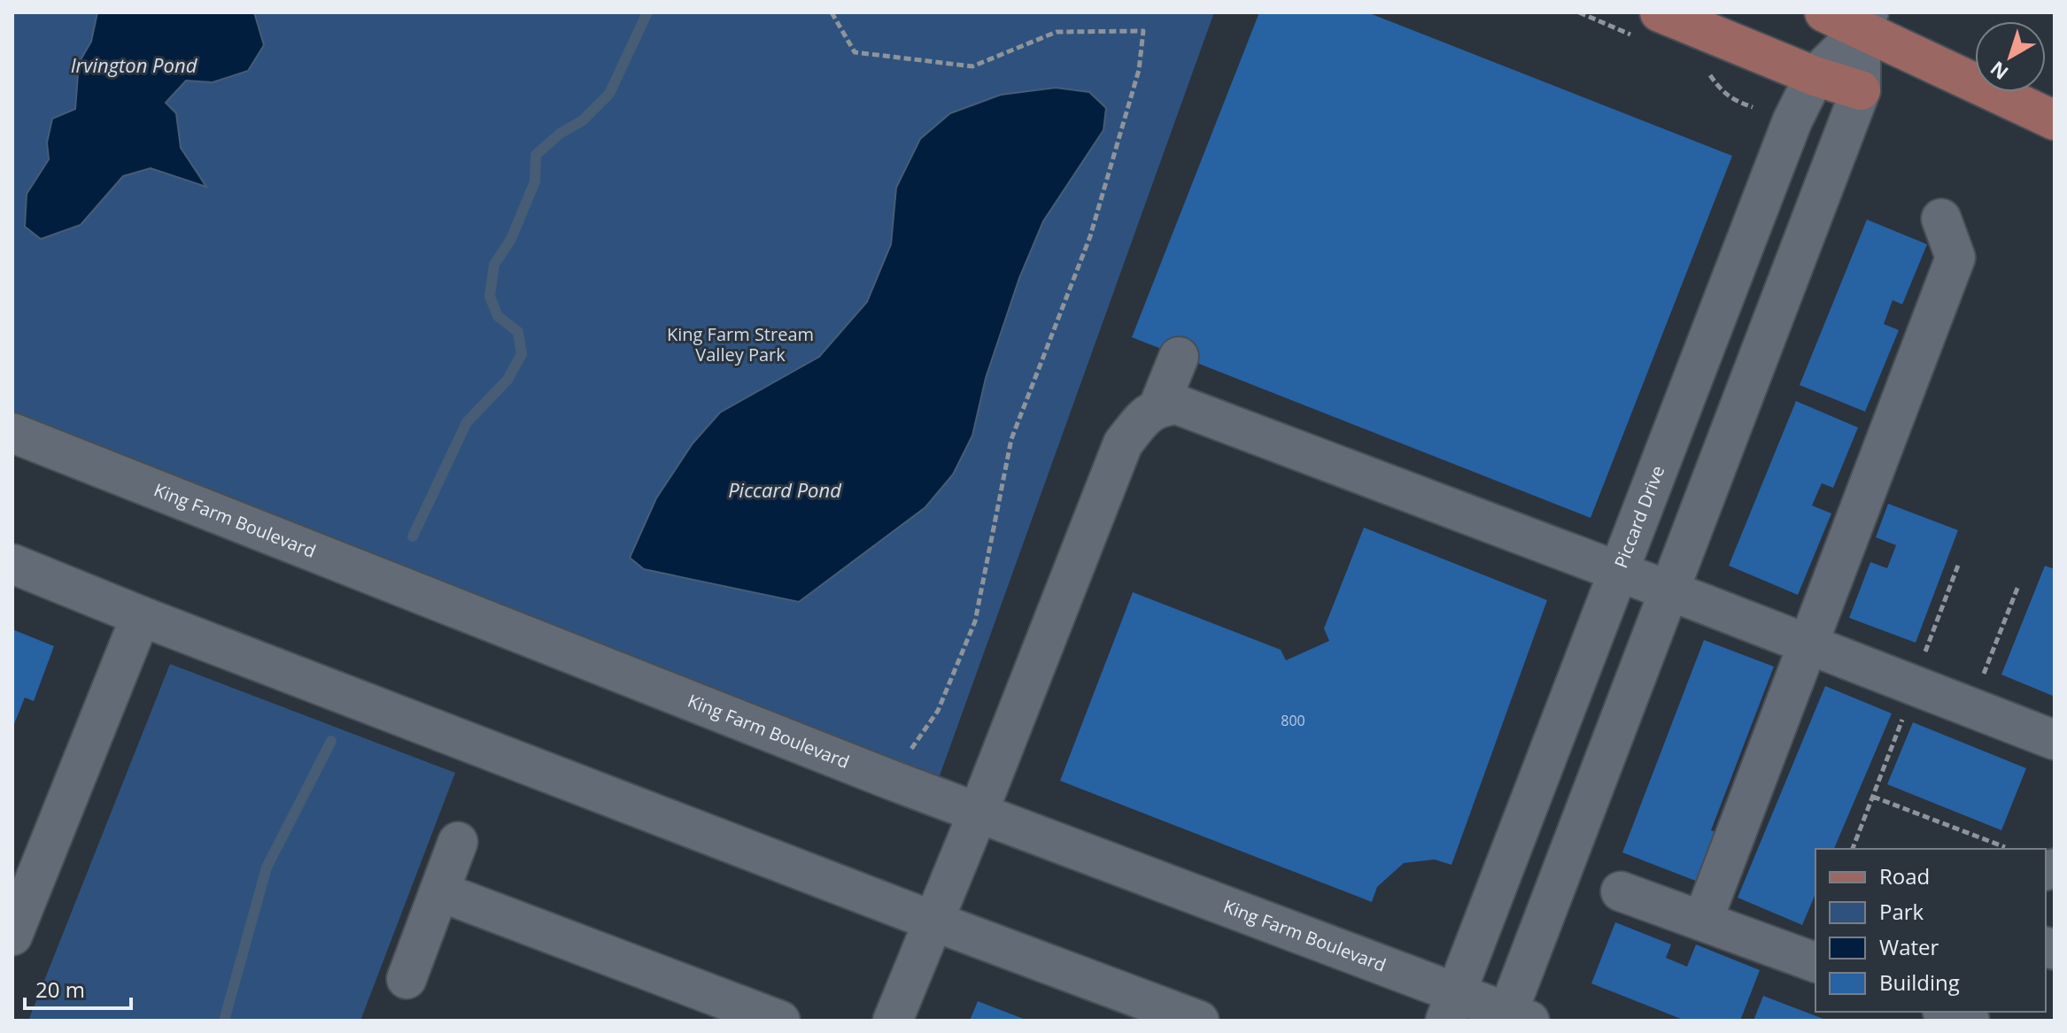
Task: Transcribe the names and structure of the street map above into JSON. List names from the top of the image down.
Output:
{
  "streets": {
    "street": ["Piccard Drive", "King Farm Boulevard"]
  },
  "crossings": [
    ["Piccard Drive", "King Farm Boulevard"]
  ],
  "water": ["Irvington Pond", "Piccard Pond"],
  "parks": ["King Farm Stream Valley Park"],
  "house_numbers": ["800"],
  "legend": [
    "Road",
    "Park",
    "Water",
    "Building"
  ],
  "scale_bar": "20 m",
  "north": "bottom left"
}
